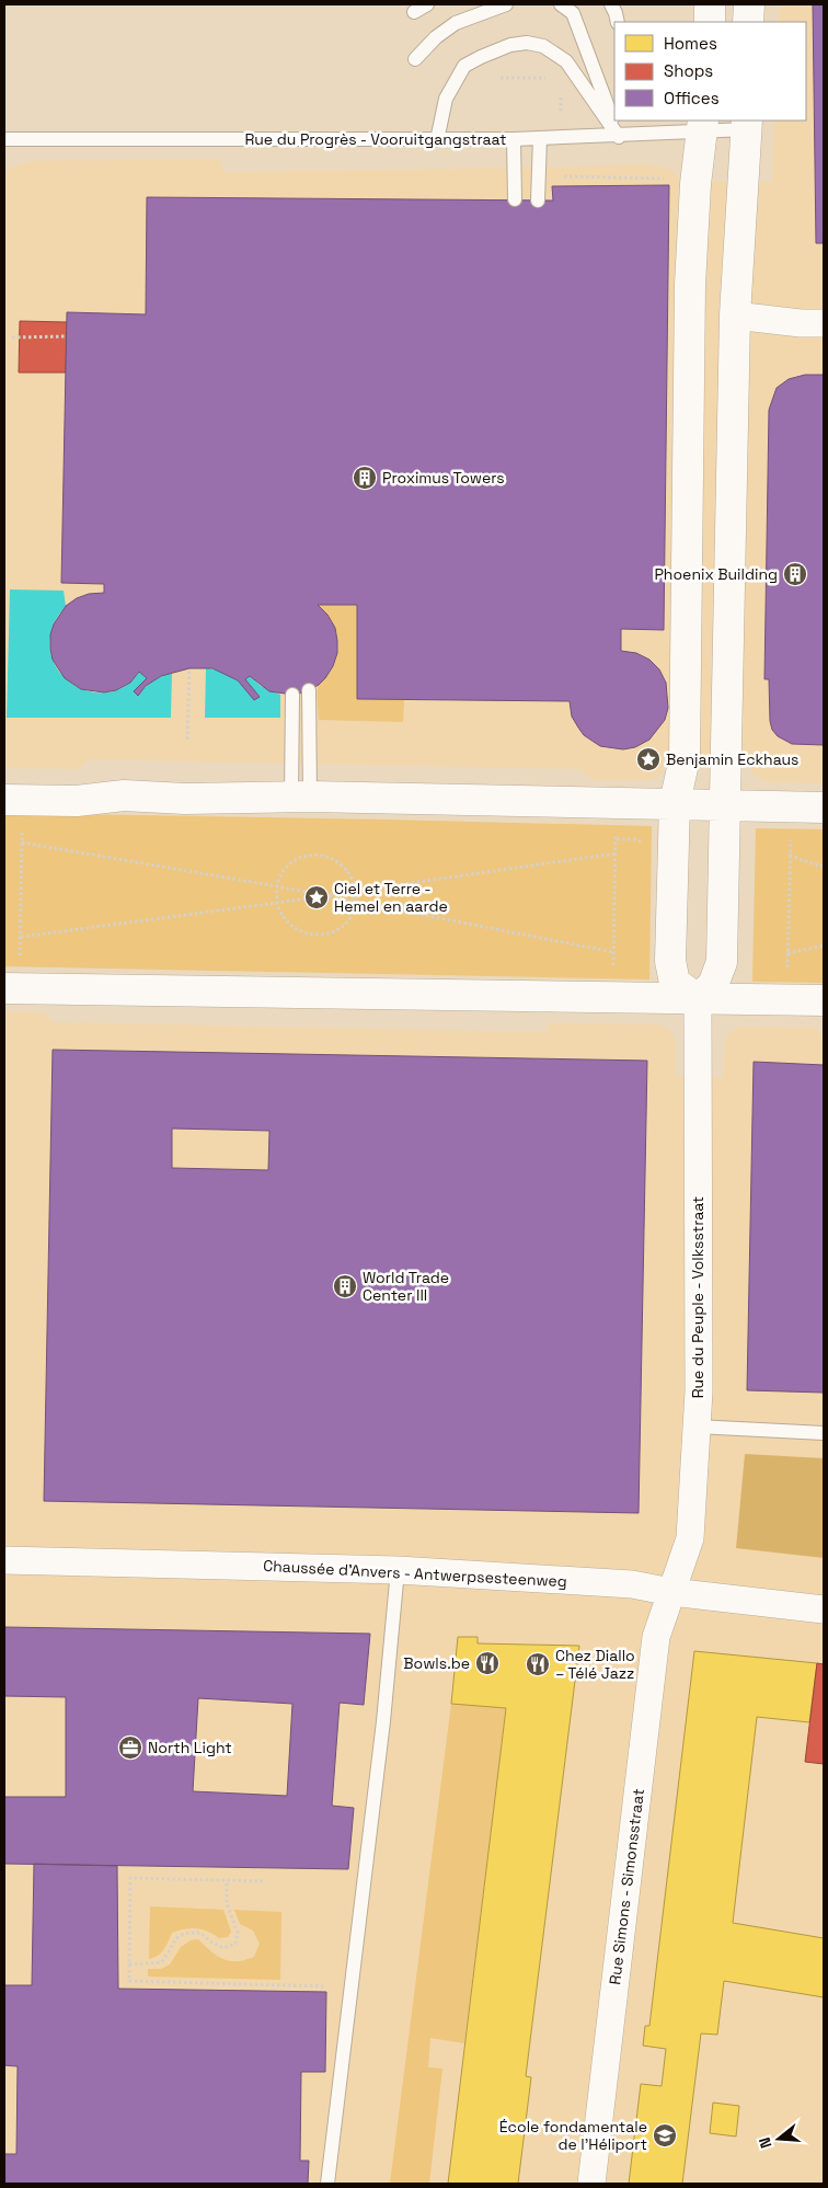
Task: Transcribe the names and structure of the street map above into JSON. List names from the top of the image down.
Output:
{
  "streets": {
    "street": ["Rue du Peuple - Volksstraat", "Chaussée d'Anvers - Antwerpsesteenweg", "Rue Simons - Simonsstraat"],
    "lane": ["Rue du Progrès - Vooruitgangstraat"]
  },
  "crossings": [
    ["Rue du Peuple - Volksstraat", "Chaussée d'Anvers - Antwerpsesteenweg"],
    ["Rue du Peuple - Volksstraat", "Rue Simons - Simonsstraat"],
    ["Chaussée d'Anvers - Antwerpsesteenweg", "Rue Simons - Simonsstraat"]
  ],
  "places": {
    "building": ["Proximus Towers", "Phoenix Building", "World Trade Center III"],
    "place": ["Benjamin Eckhaus", "Ciel et Terre - Hemel en aarde"],
    "restaurant": ["Bowls.be", "Chez Diallo – Télé Jazz"],
    "office": ["North Light"],
    "school or university": ["École fondamentale de l'Héliport"]
  },
  "legend": ["Homes", "Shops", "Offices"],
  "north": "left"
}
